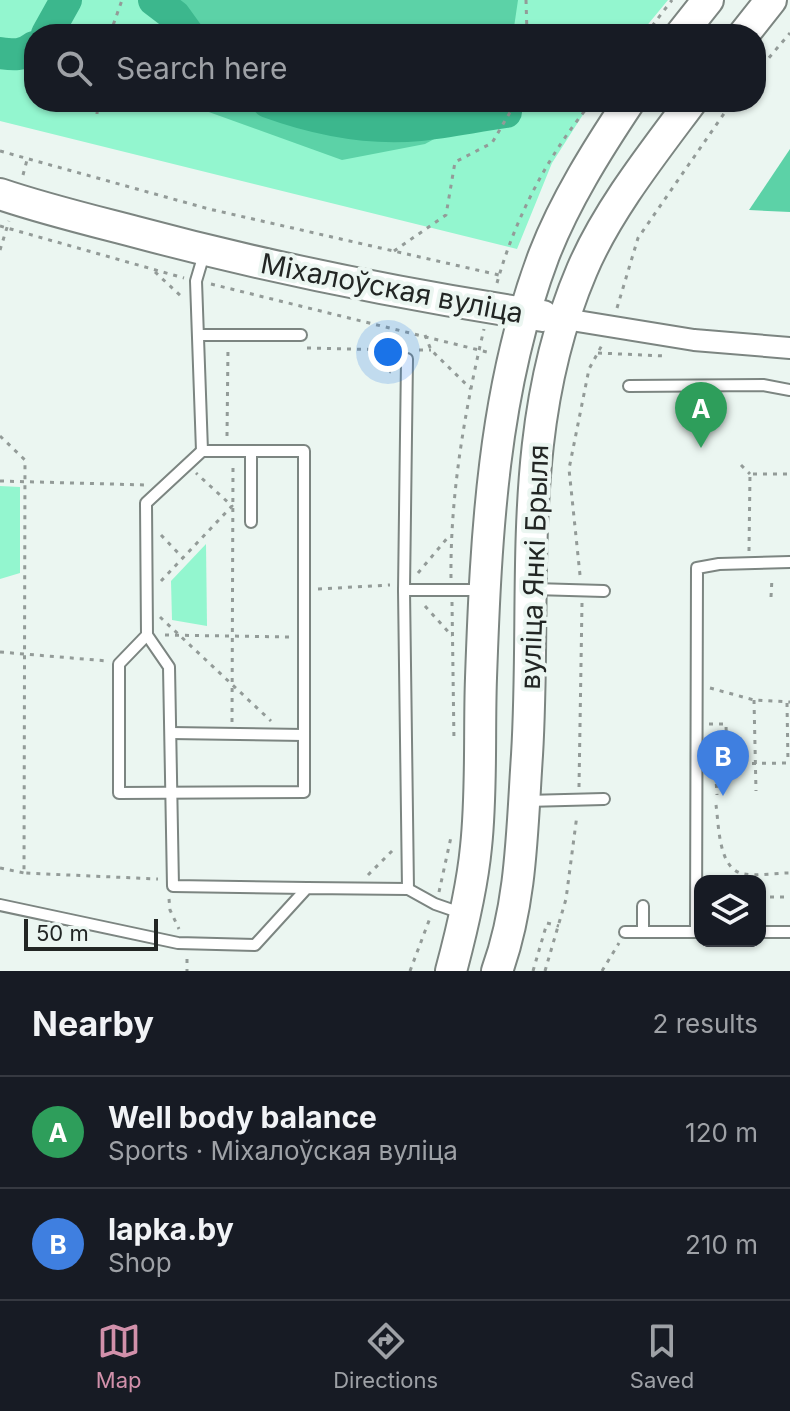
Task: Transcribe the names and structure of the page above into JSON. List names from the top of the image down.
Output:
{
  "streets": {
    "main road": ["Міхалоўская вуліца", "вуліца Янкі Брыля"]
  },
  "crossings": [
    ["Міхалоўская вуліца", "вуліца Янкі Брыля"]
  ],
  "scale_bar": "50 m",
  "page": {
    "search": "Search here",
    "pins": ["A", "B"],
    "scale": "50 m",
    "heading": ["Nearby", "2 results"],
    "list": [
      {
        "mark": "A",
        "name": "Well body balance",
        "note": "Sports · Міхалоўская вуліца",
        "value": "120 m"
      },
      {
        "mark": "B",
        "name": "lapka.by",
        "note": "Shop",
        "value": "210 m"
      }
    ],
    "nav": ["Map", "Directions", "Saved"]
  }
}
